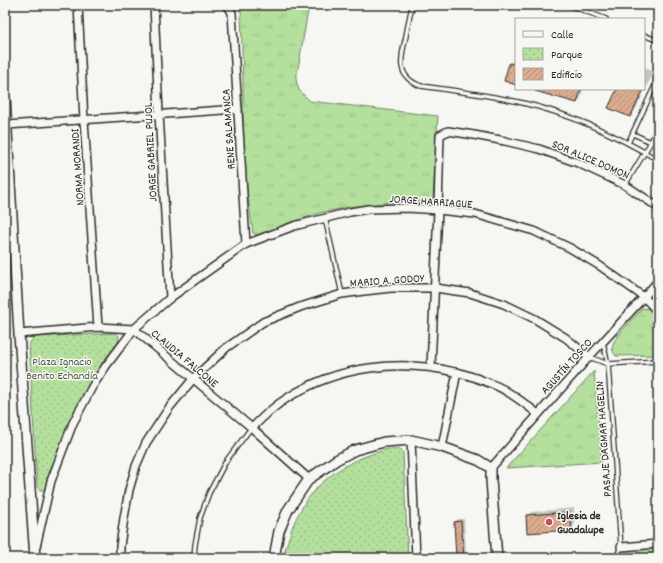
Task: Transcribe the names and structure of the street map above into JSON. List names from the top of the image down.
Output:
{
  "streets": {
    "street": [
      "RENE SALAMANCA",
      "JORGE GABRIEL PUJOL",
      "SOR ALICE DOMON",
      "NORMA MORANDI",
      "JORGE HARRIAGUE",
      "MARIO A. GODOY",
      "CLAUDIA FALCONE",
      "AGUSTÍN TOSCO"
    ],
    "lane": ["PASAJE DAGMAR HAGELIN"]
  },
  "crossings": [
    ["RENE SALAMANCA", "JORGE HARRIAGUE"],
    ["JORGE GABRIEL PUJOL", "JORGE HARRIAGUE"],
    ["SOR ALICE DOMON", "JORGE HARRIAGUE"],
    ["NORMA MORANDI", "CLAUDIA FALCONE"],
    ["JORGE HARRIAGUE", "CLAUDIA FALCONE"],
    ["JORGE HARRIAGUE", "AGUSTÍN TOSCO"],
    ["MARIO A. GODOY", "CLAUDIA FALCONE"],
    ["MARIO A. GODOY", "AGUSTÍN TOSCO"],
    ["AGUSTÍN TOSCO", "PASAJE DAGMAR HAGELIN"]
  ],
  "parks": ["Plaza Ignacio Benito Echandía"],
  "places": ["Iglesia de Guadalupe"],
  "legend": ["Calle", "Parque", "Edificio"]
}
